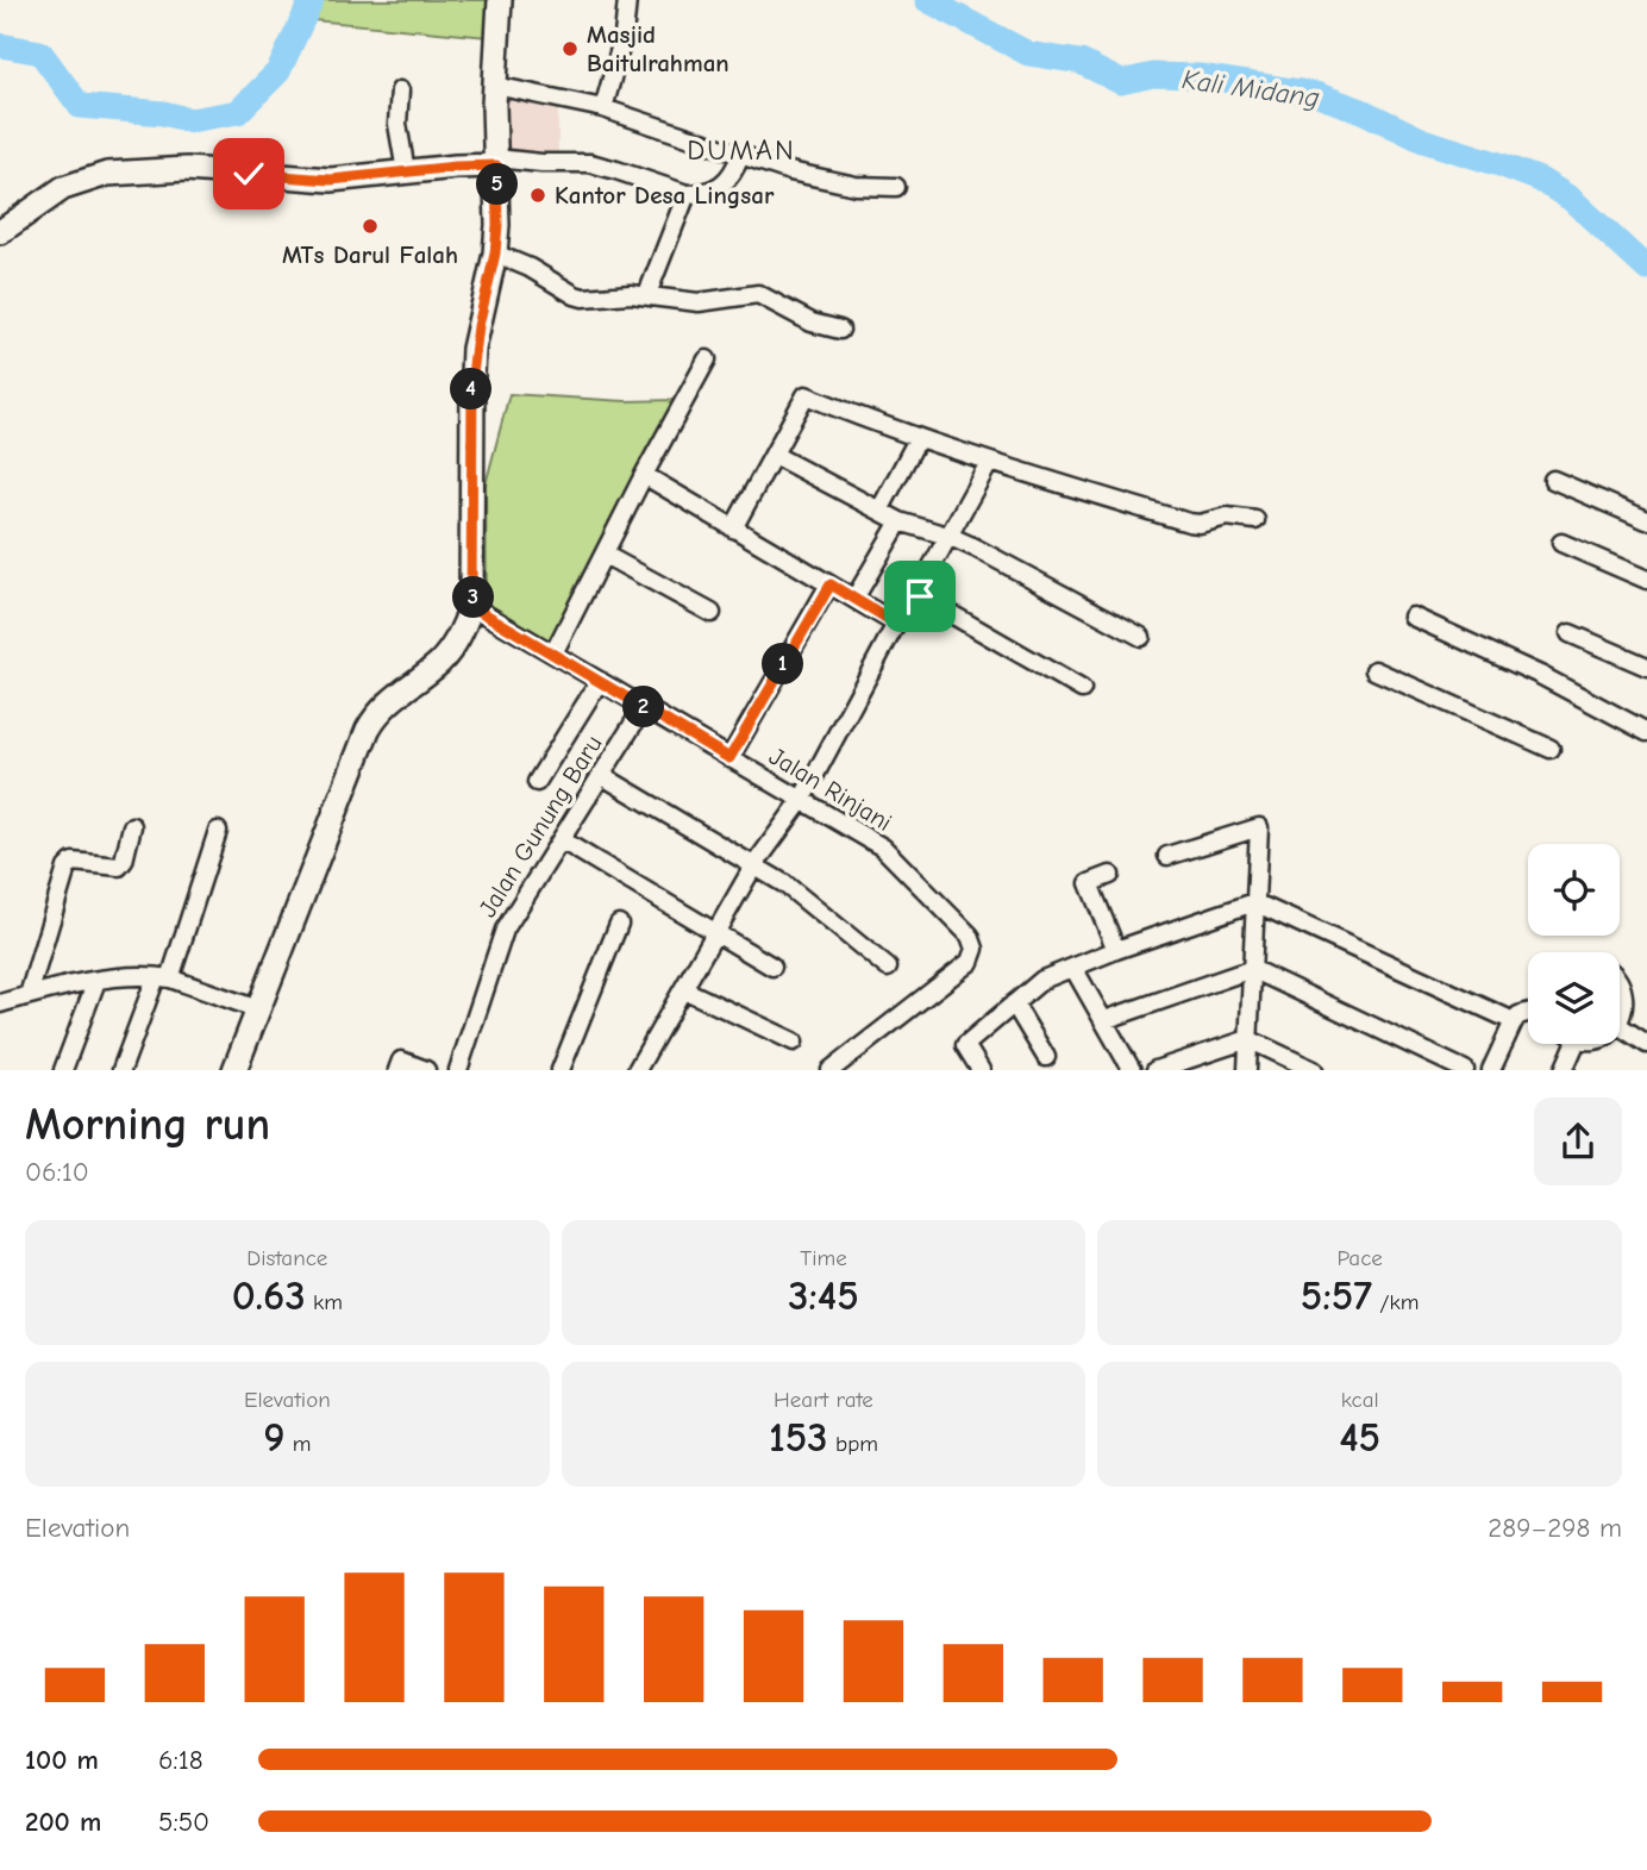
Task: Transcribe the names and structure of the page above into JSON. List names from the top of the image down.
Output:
{
  "streets": {
    "street": ["Jalan Rinjani", "Jalan Gunung Baru"]
  },
  "crossings": [
    ["Jalan Rinjani", "Jalan Gunung Baru"]
  ],
  "districts": ["DUMAN"],
  "water": ["Kali Midang"],
  "places": ["Masjid Baitulrahman", "Kantor Desa Lingsar", "MTs Darul Falah"],
  "page": {
    "pins": [
      "5",
      "4",
      "3",
      "1",
      "2"
    ],
    "heading": ["Morning run", "06:10"],
    "stats": [
      ["Distance", "0.63 km"],
      ["Time", "3:45"],
      ["Pace", "5:57 /km"],
      ["Elevation", "9 m"],
      ["Heart rate", "153 bpm"],
      ["kcal", "45"]
    ],
    "chart": ["Elevation", "289–298 m"],
    "list": [
      {
        "name": "100 m",
        "note": "6:18"
      },
      {
        "name": "200 m",
        "note": "5:50"
      }
    ]
  }
}
